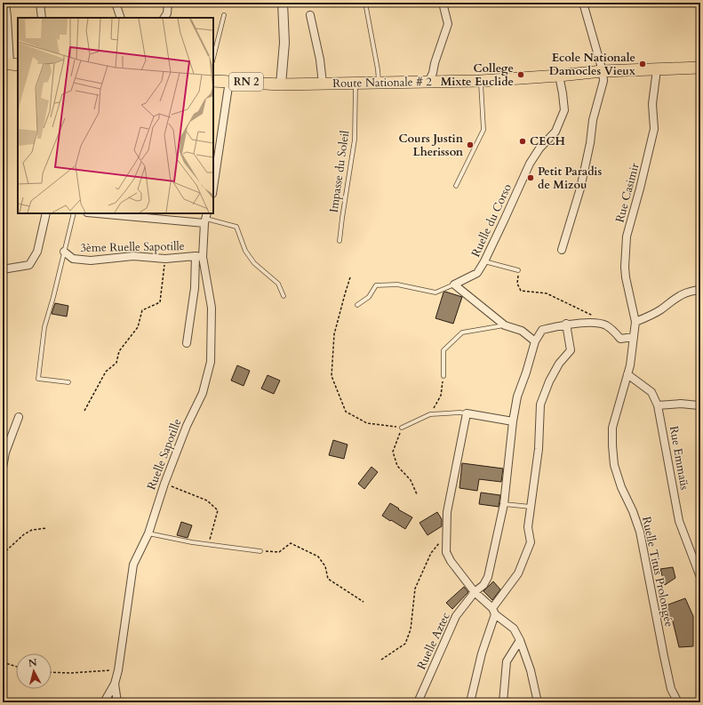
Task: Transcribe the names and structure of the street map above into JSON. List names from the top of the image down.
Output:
{
  "streets": {
    "main road": ["RN 2", "Route Nationale # 2"],
    "street": [
      "Rue Casimir",
      "Ruelle du Corso",
      "3ème Ruelle Sapotille",
      "Ruelle Sapotille",
      "Rue Emmaüs",
      "Ruelle Titus Prolongée",
      "Ruelle Aztec"
    ],
    "lane": ["Impasse du Soleil"]
  },
  "crossings": [
    ["Route Nationale # 2", "Impasse du Soleil"],
    ["Route Nationale # 2", "Rue Casimir"],
    ["Route Nationale # 2", "Ruelle du Corso"],
    ["Rue Casimir", "Ruelle Titus Prolongée"],
    ["3ème Ruelle Sapotille", "Ruelle Sapotille"],
    ["Rue Emmaüs", "Ruelle Titus Prolongée"]
  ],
  "places": [
    "Ecole Nationale Damocles Vieux",
    "College Mixte Euclide",
    "CECH",
    "Cours Justin Lherisson",
    "Petit Paradis de Mizou"
  ],
  "north": "top"
}
